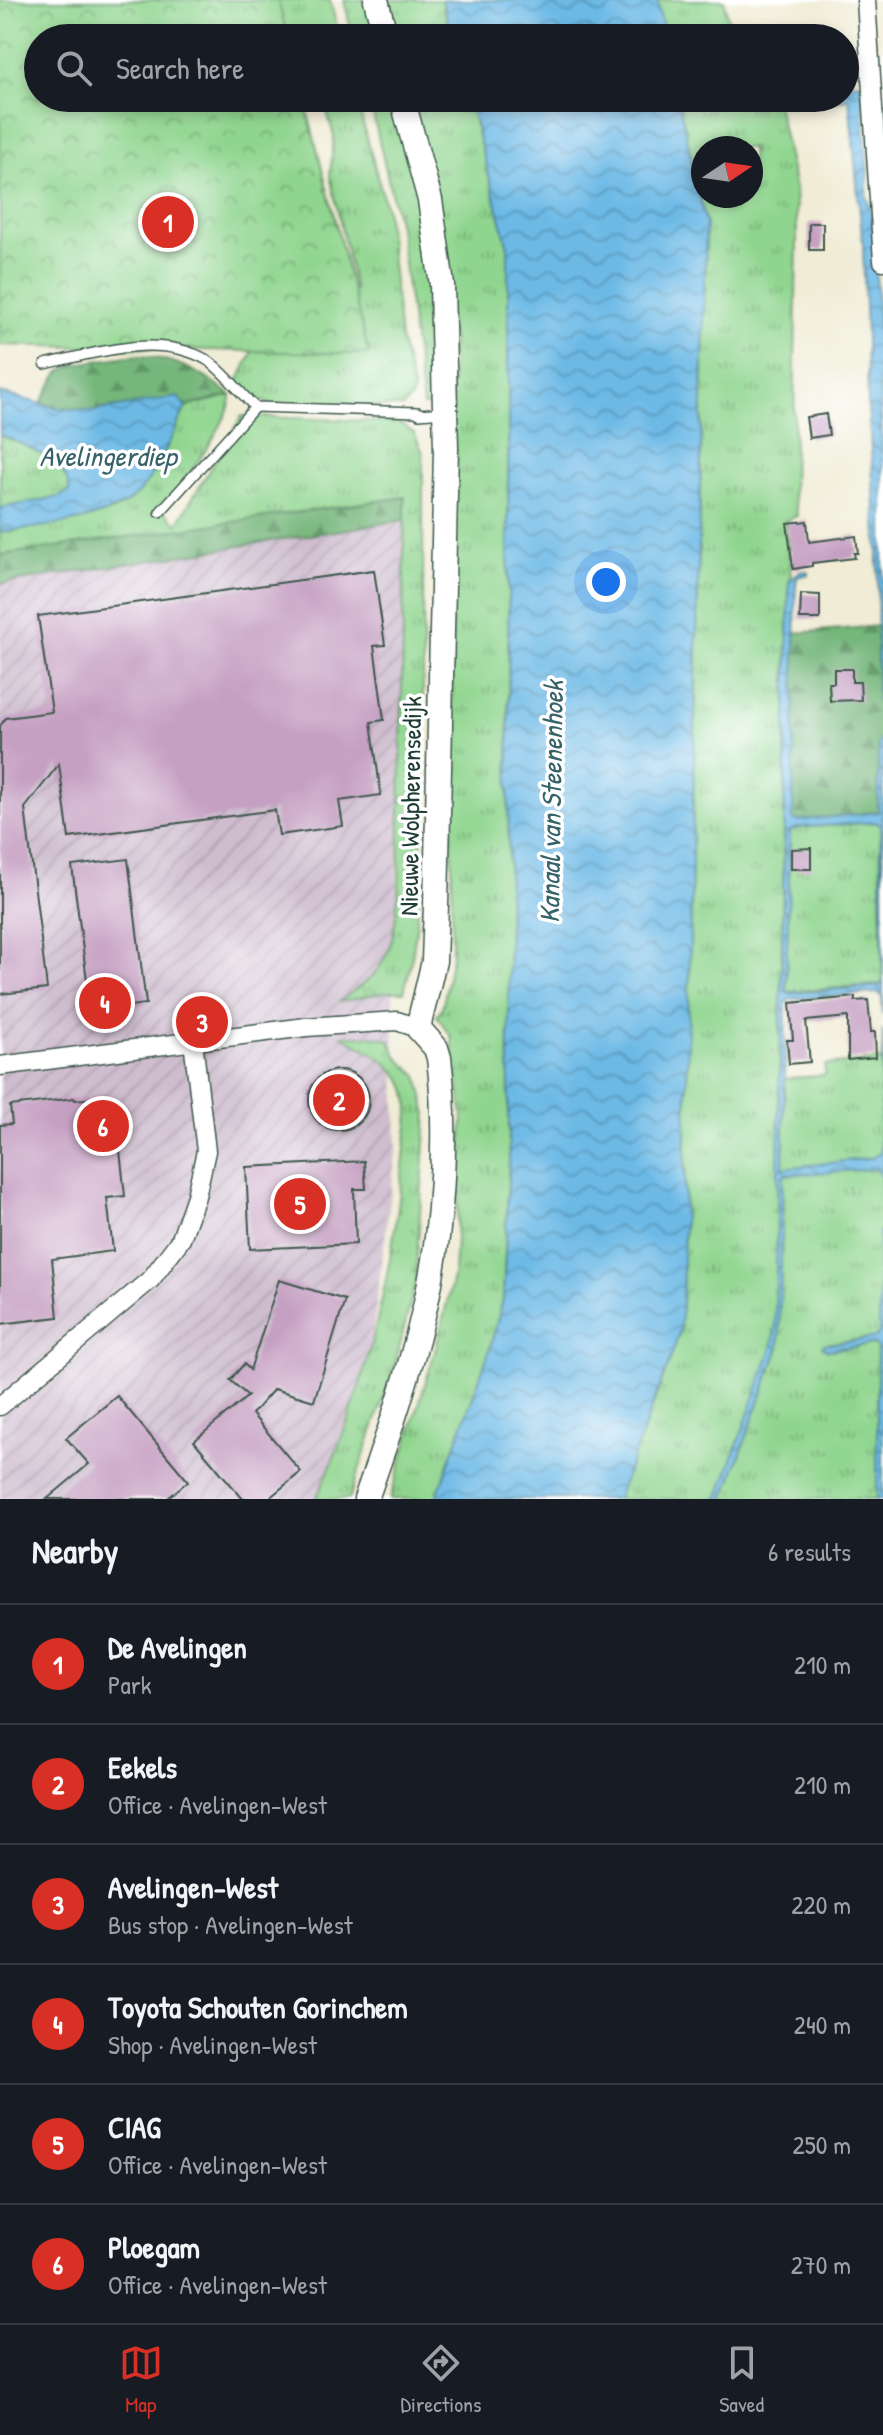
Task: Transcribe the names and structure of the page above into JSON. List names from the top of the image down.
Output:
{
  "streets": {
    "street": ["Nieuwe Wolpherensedijk"]
  },
  "water": ["Avelingerdiep", "Kanaal van Steenenhoek"],
  "north": "right",
  "page": {
    "search": "Search here",
    "pins": [
      "1",
      "4",
      "3",
      "2",
      "6",
      "5"
    ],
    "heading": ["Nearby", "6 results"],
    "list": [
      {
        "mark": "1",
        "name": "De Avelingen",
        "note": "Park",
        "value": "210 m"
      },
      {
        "mark": "2",
        "name": "Eekels",
        "note": "Office · Avelingen-West",
        "value": "210 m"
      },
      {
        "mark": "3",
        "name": "Avelingen-West",
        "note": "Bus stop · Avelingen-West",
        "value": "220 m"
      },
      {
        "mark": "4",
        "name": "Toyota Schouten Gorinchem",
        "note": "Shop · Avelingen-West",
        "value": "240 m"
      },
      {
        "mark": "5",
        "name": "CIAG",
        "note": "Office · Avelingen-West",
        "value": "250 m"
      },
      {
        "mark": "6",
        "name": "Ploegam",
        "note": "Office · Avelingen-West",
        "value": "270 m"
      }
    ],
    "nav": ["Map", "Directions", "Saved"]
  }
}
